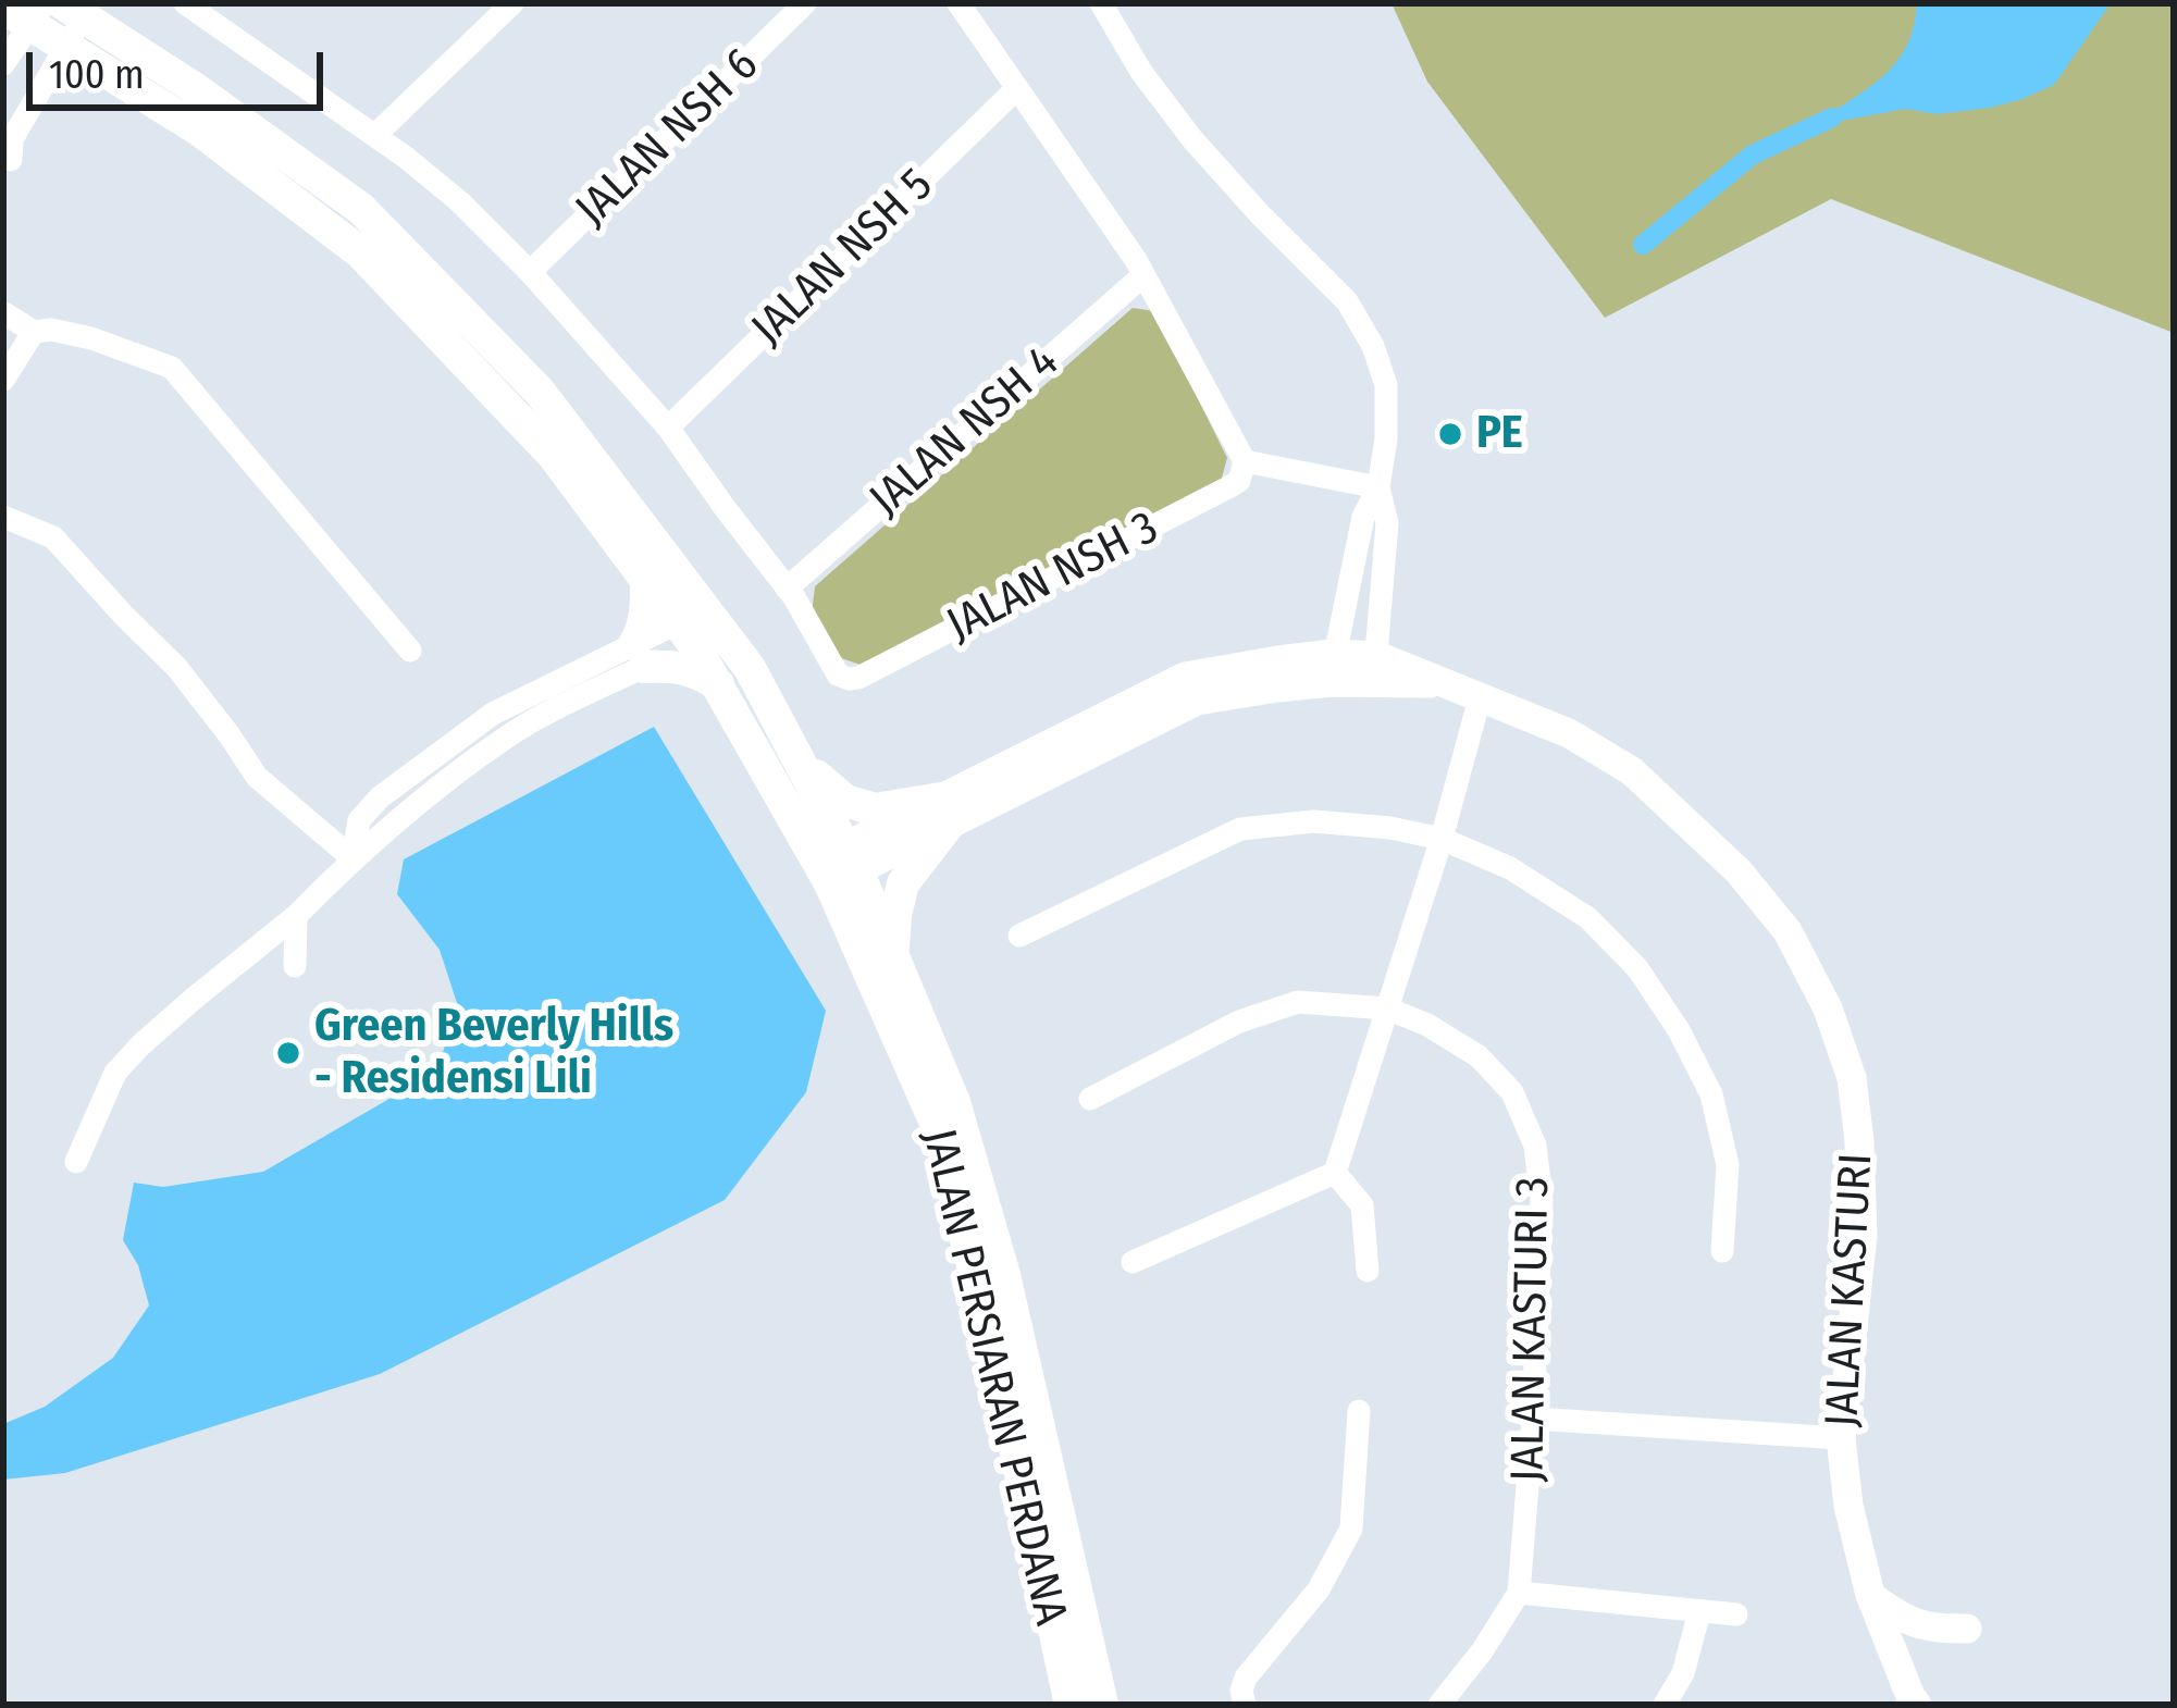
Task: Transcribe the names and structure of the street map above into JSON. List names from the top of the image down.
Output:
{
  "streets": {
    "main road": ["JALAN PERSIARAN PERDANA"],
    "street": [
      "JALAN NSH 6",
      "JALAN NSH 5",
      "JALAN NSH 4",
      "JALAN NSH 3",
      "JALAN KASTURI",
      "JALAN KASTURI 3"
    ]
  },
  "crossings": [
    ["JALAN NSH 4", "JALAN NSH 3"]
  ],
  "places": ["PE", "Green Beverly Hills - Residensi Lili"],
  "scale_bar": "100 m"
}
